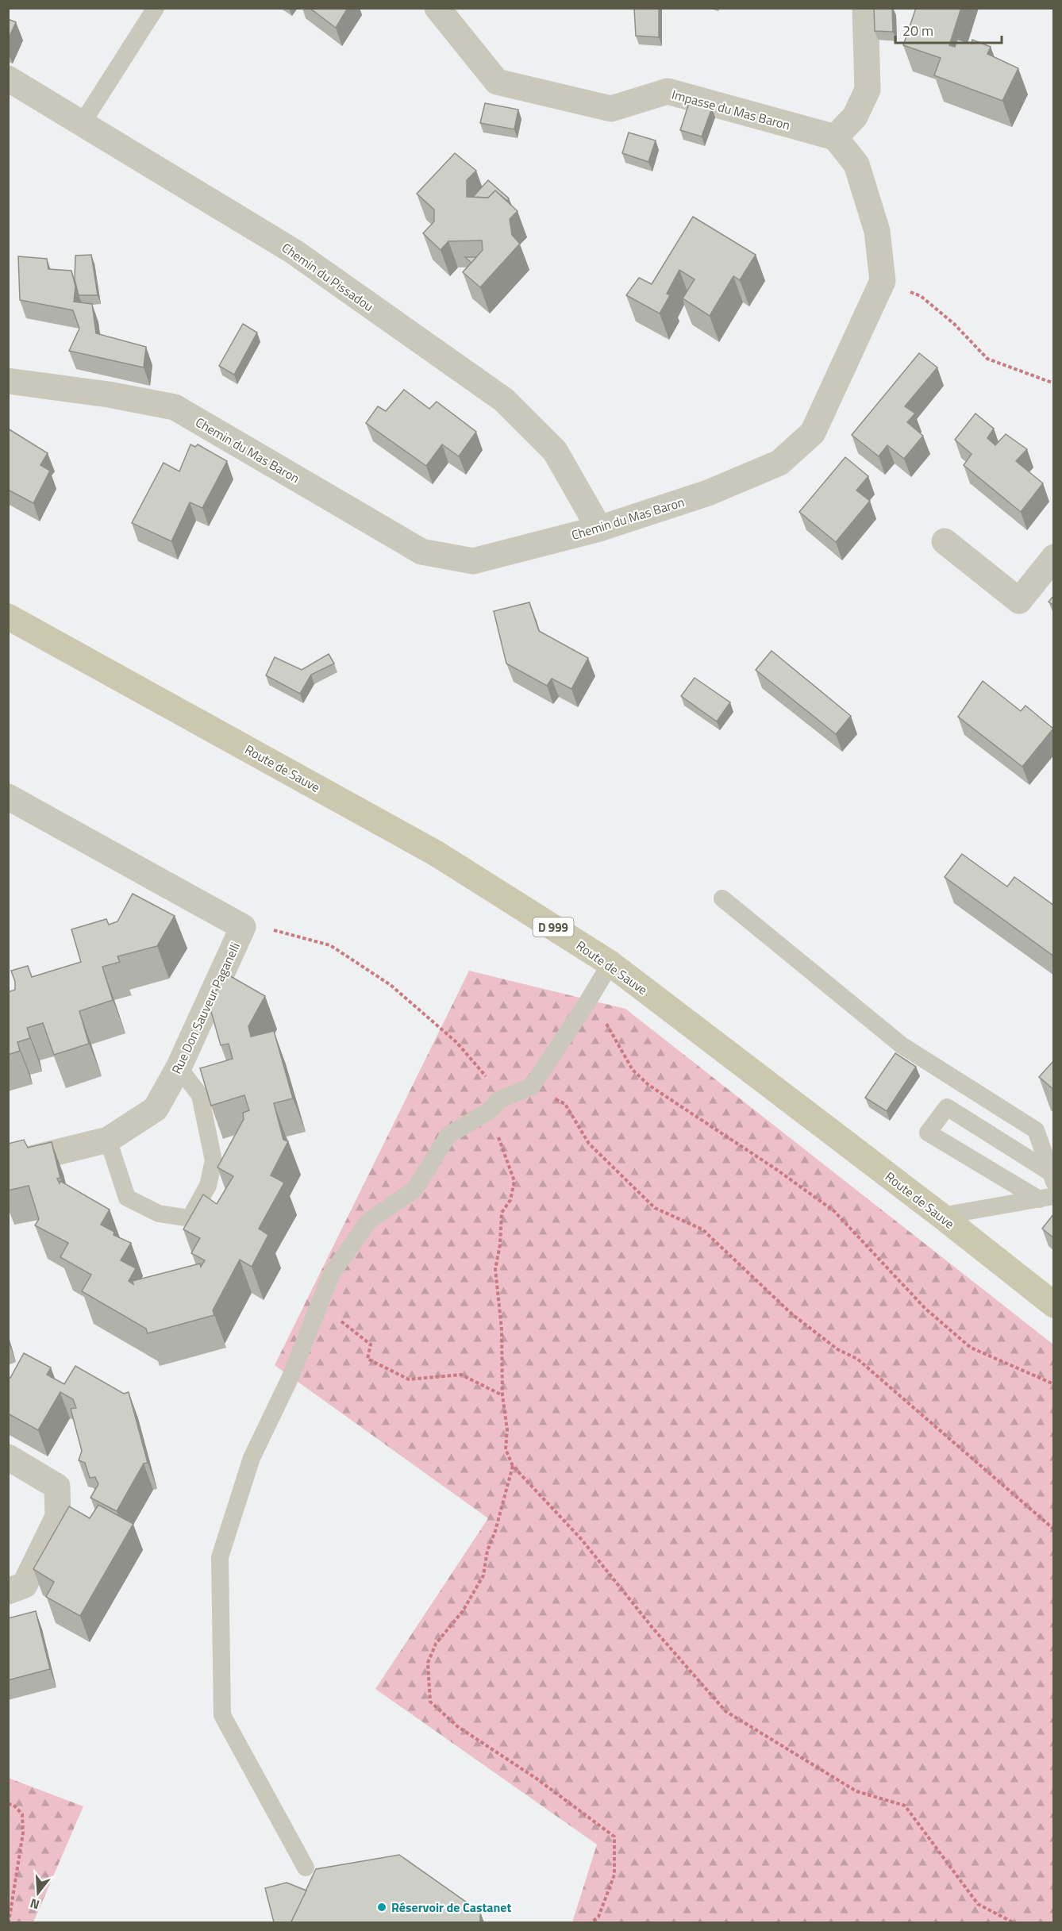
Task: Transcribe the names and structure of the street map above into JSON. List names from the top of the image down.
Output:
{
  "streets": {
    "main road": ["Route de Sauve", "D 999"],
    "street": [
      "Impasse du Mas Baron",
      "Chemin du Pissadou",
      "Chemin du Mas Baron",
      "Rue Don Sauveur Paganelli"
    ]
  },
  "crossings": [
    ["Chemin du Pissadou", "Chemin du Mas Baron"]
  ],
  "places": ["Réservoir de Castanet"],
  "scale_bar": "20 m",
  "north": "bottom"
}
